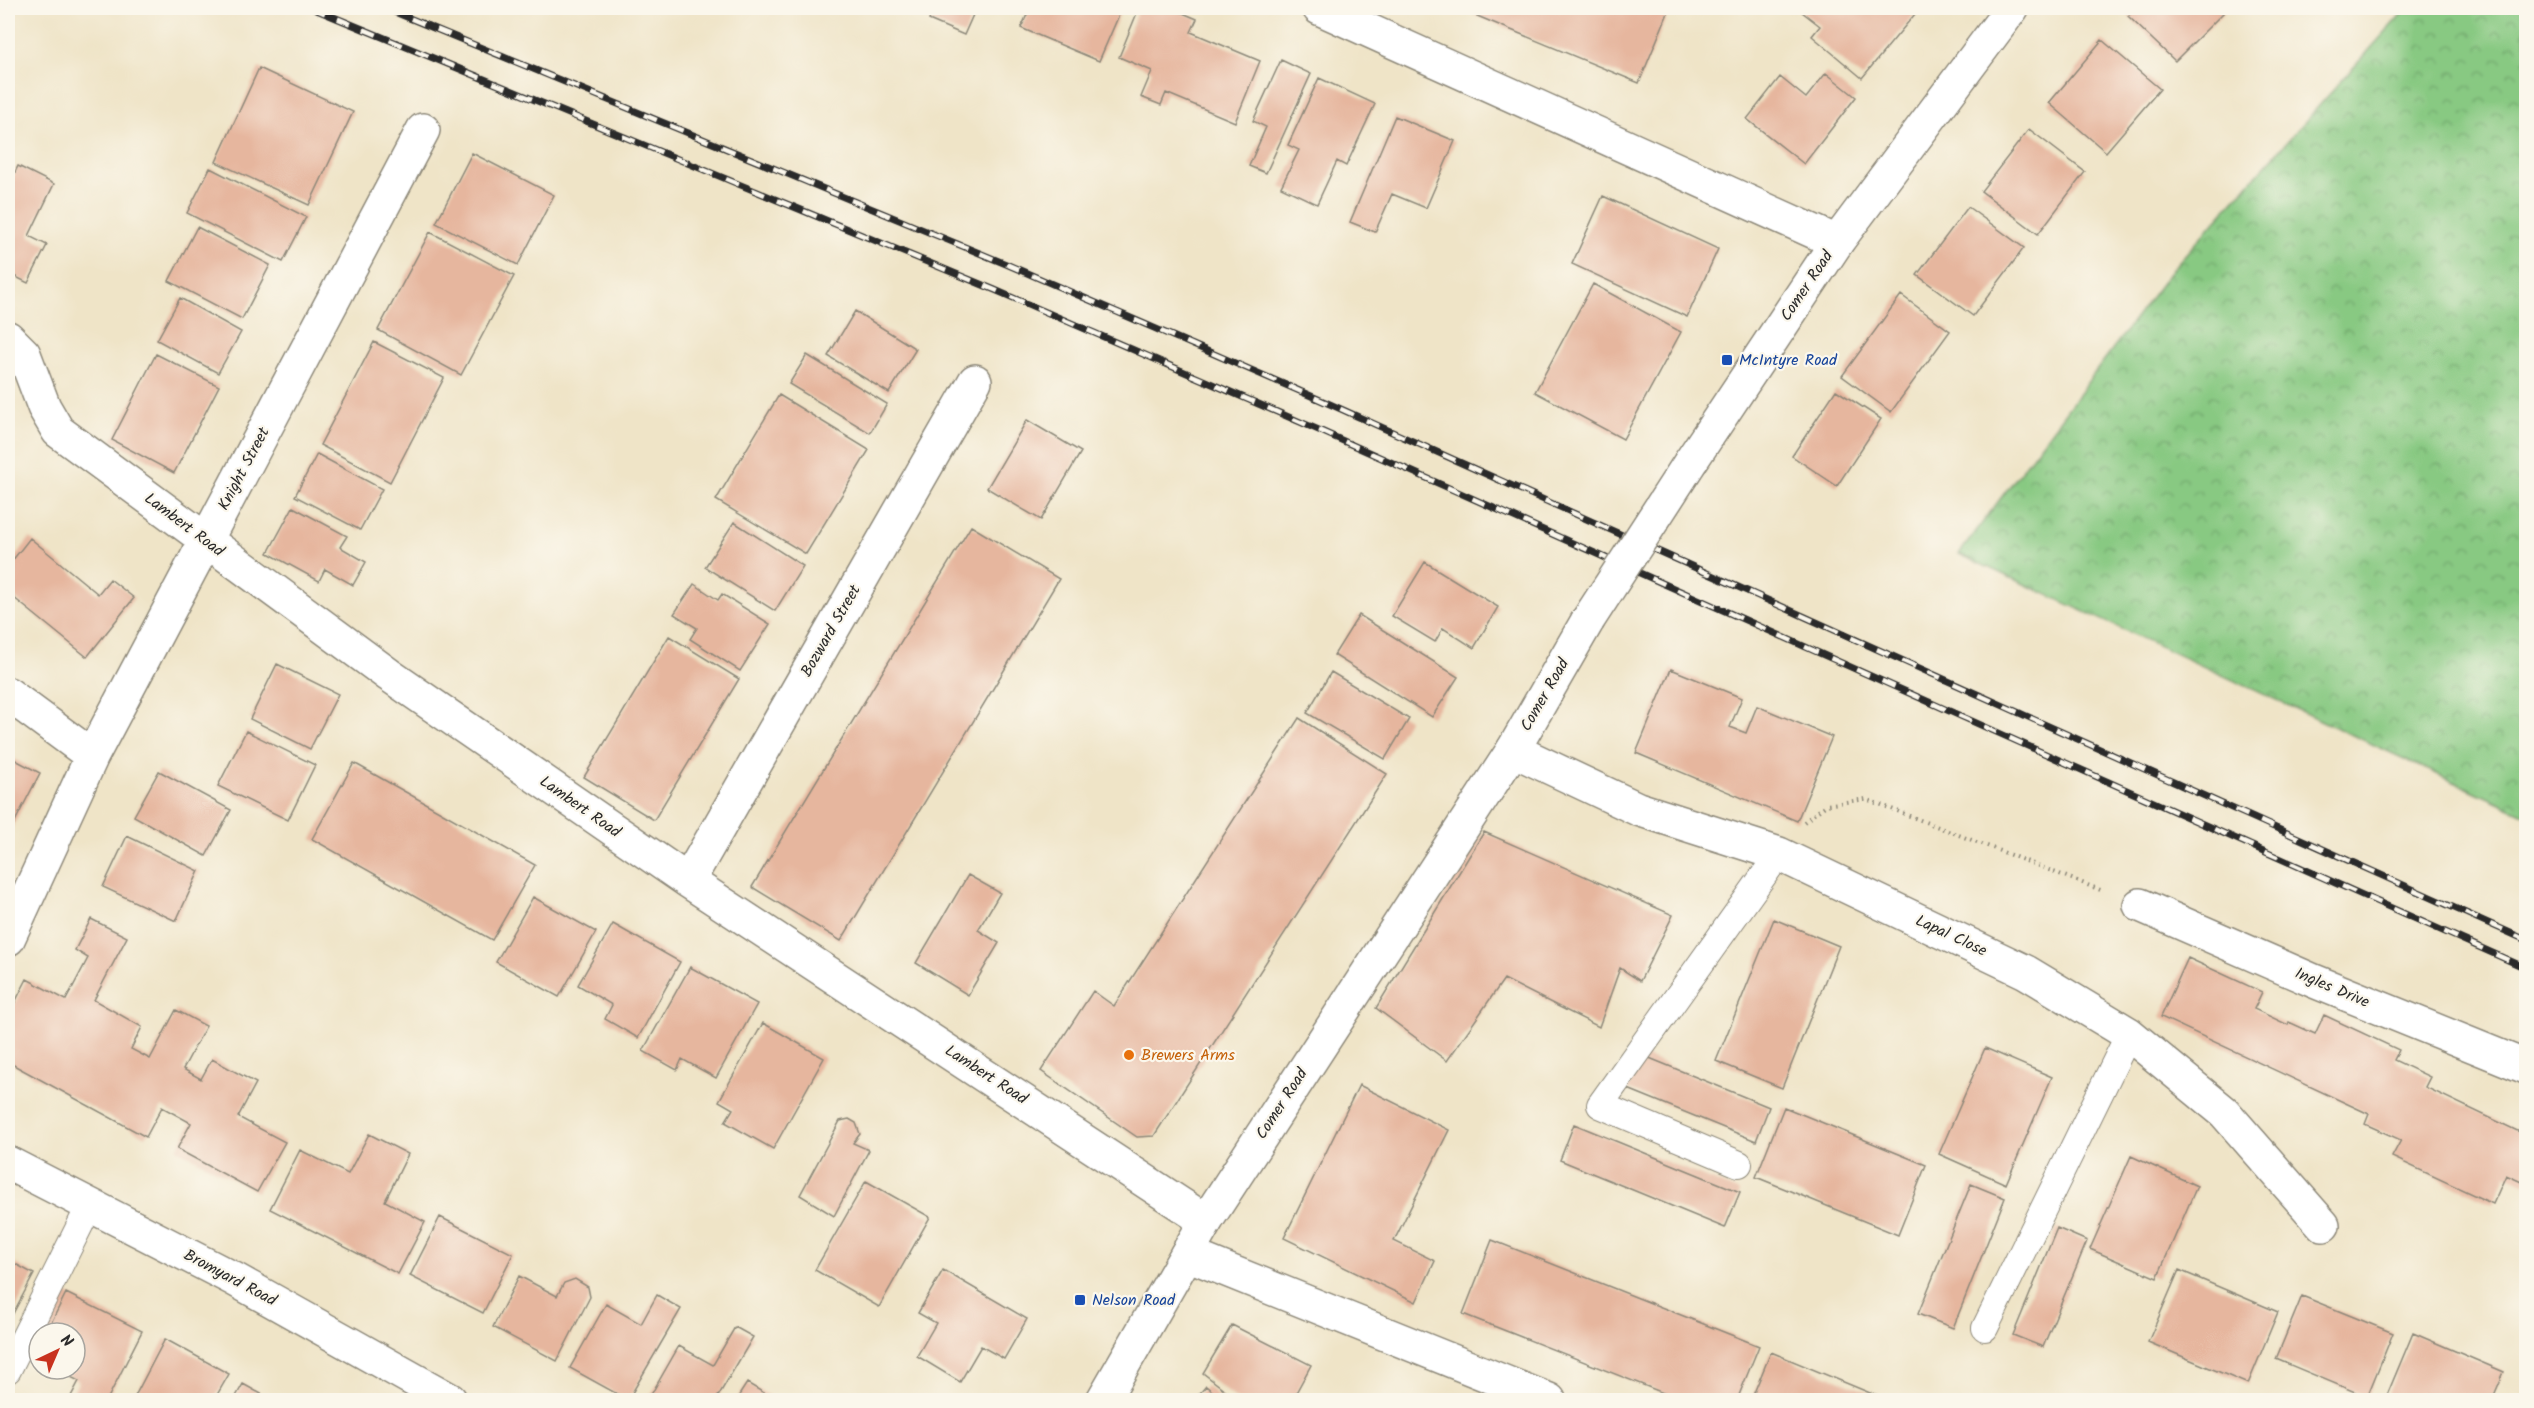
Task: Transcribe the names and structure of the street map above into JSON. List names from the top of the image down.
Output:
{
  "streets": {
    "street": [
      "Comer Road",
      "Knight Street",
      "Lambert Road",
      "Bozward Street",
      "Lapal Close",
      "Ingles Drive",
      "Bromyard Road"
    ]
  },
  "crossings": [
    ["Comer Road", "Lambert Road"],
    ["Comer Road", "Lapal Close"],
    ["Knight Street", "Lambert Road"],
    ["Lambert Road", "Bozward Street"]
  ],
  "places": {
    "transit": ["McIntyre Road", "Nelson Road"],
    "other": ["Brewers Arms"]
  },
  "north": "top right"
}
